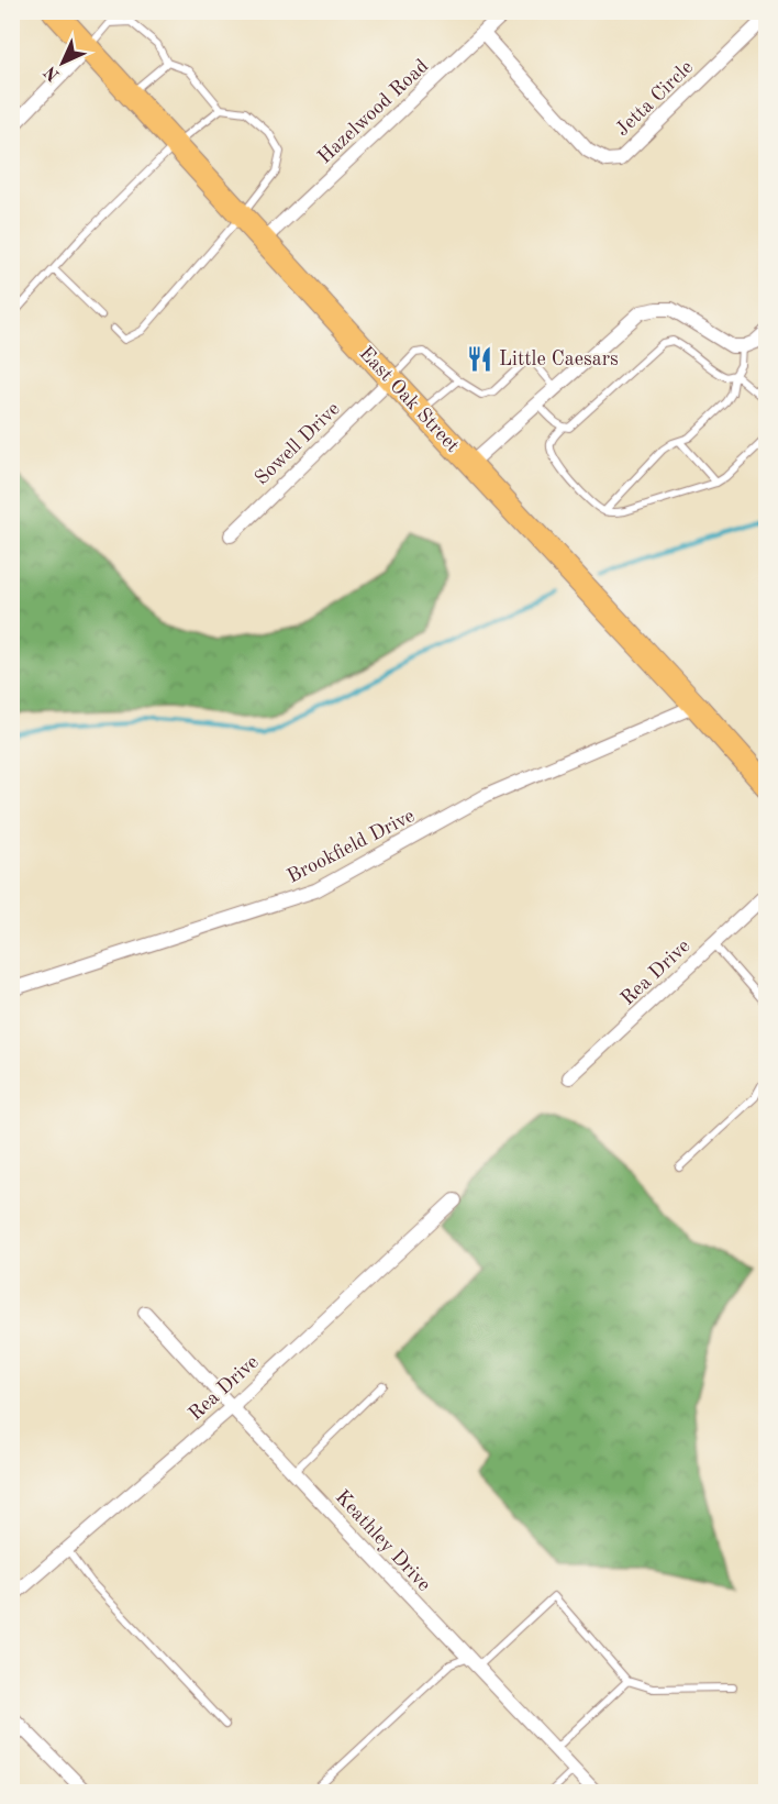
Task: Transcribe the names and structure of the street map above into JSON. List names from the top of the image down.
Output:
{
  "streets": {
    "highway": ["East Oak Street"],
    "street": [
      "Jetta Circle",
      "Hazelwood Road",
      "Sowell Drive",
      "Brookfield Drive",
      "Rea Drive",
      "Keathley Drive"
    ]
  },
  "crossings": [
    ["Jetta Circle", "Hazelwood Road"],
    ["Hazelwood Road", "East Oak Street"],
    ["East Oak Street", "Sowell Drive"],
    ["East Oak Street", "Brookfield Drive"],
    ["Rea Drive", "Keathley Drive"]
  ],
  "places": {
    "restaurant": ["Little Caesars"]
  },
  "north": "bottom left"
}
